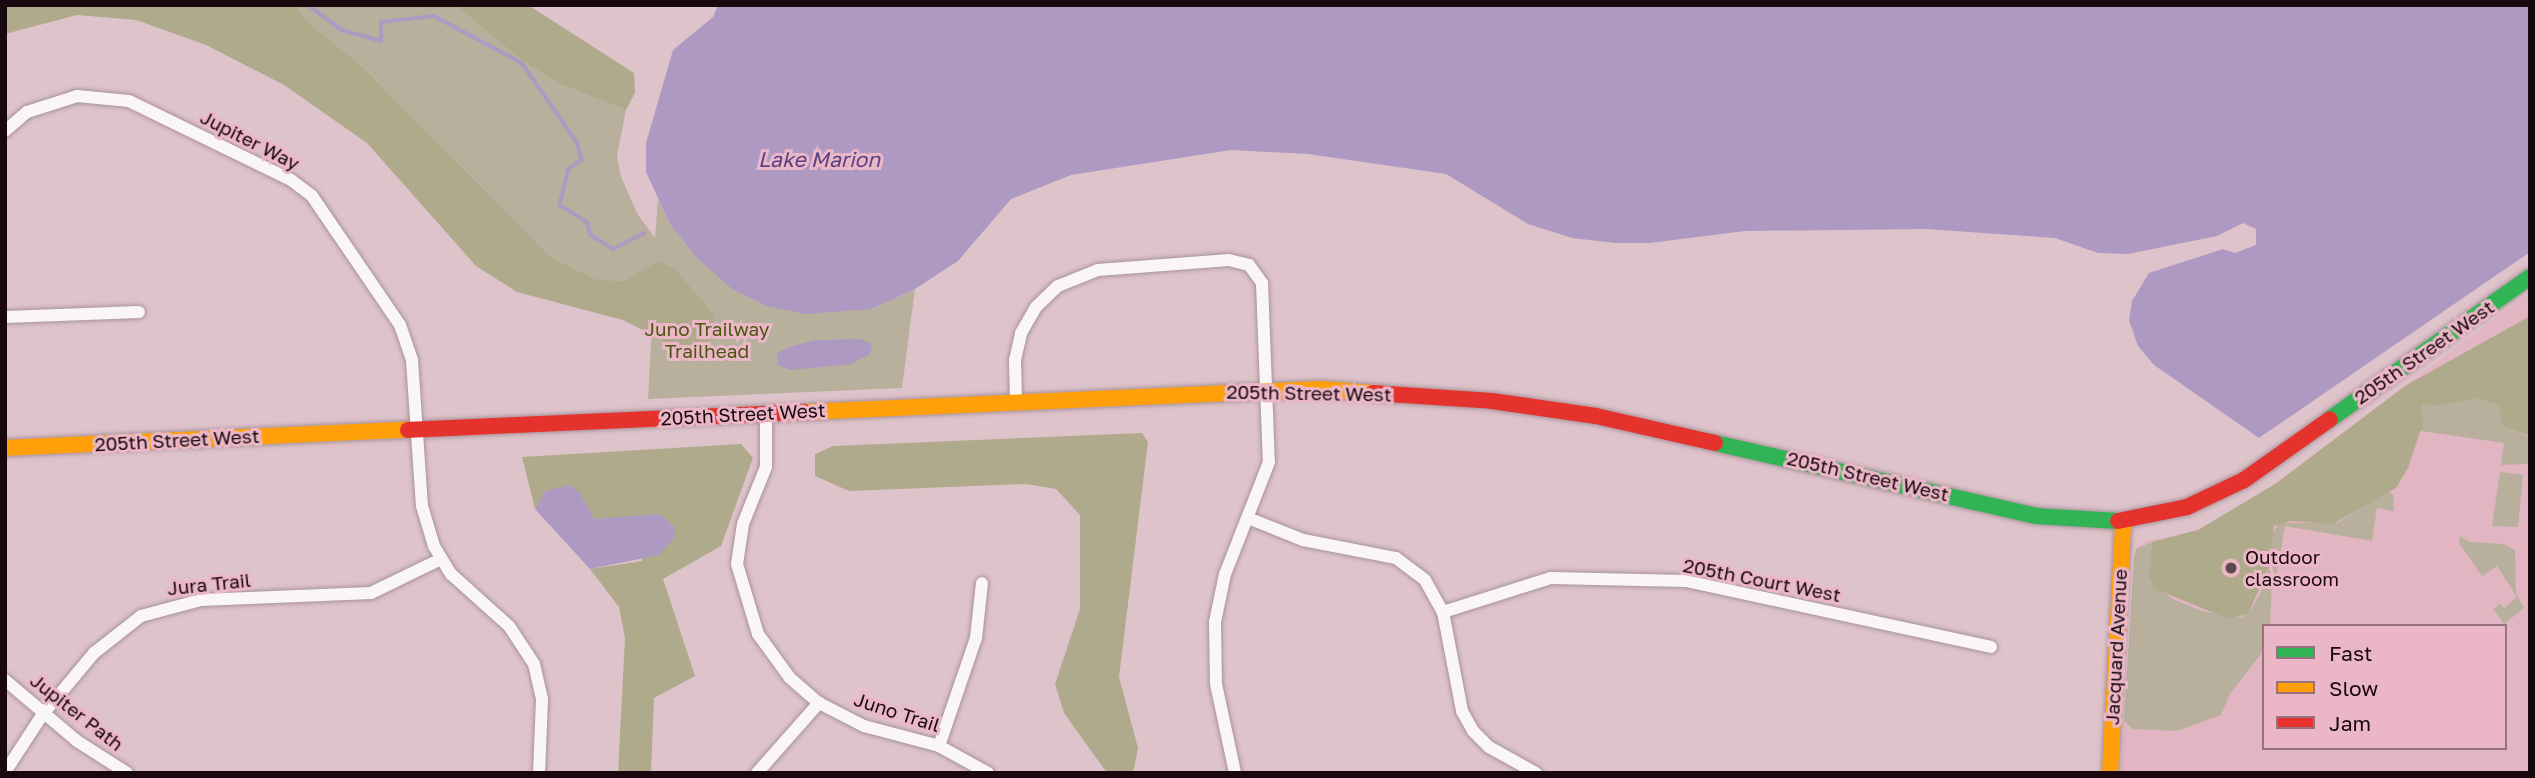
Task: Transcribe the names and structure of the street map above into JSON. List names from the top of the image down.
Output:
{
  "streets": {
    "street": [
      "Jupiter Way",
      "205th Street West",
      "205th Court West",
      "Jura Trail",
      "Jacquard Avenue",
      "Jupiter Path",
      "Juno Trail"
    ]
  },
  "crossings": [
    ["Jupiter Way", "205th Street West"],
    ["Jupiter Way", "Jura Trail"],
    ["205th Street West", "Jacquard Avenue"],
    ["205th Street West", "Juno Trail"],
    ["Jura Trail", "Jupiter Path"]
  ],
  "water": ["Lake Marion"],
  "parks": ["Juno Trailway Trailhead"],
  "places": ["Outdoor classroom"],
  "legend": ["Fast", "Slow", "Jam"]
}
